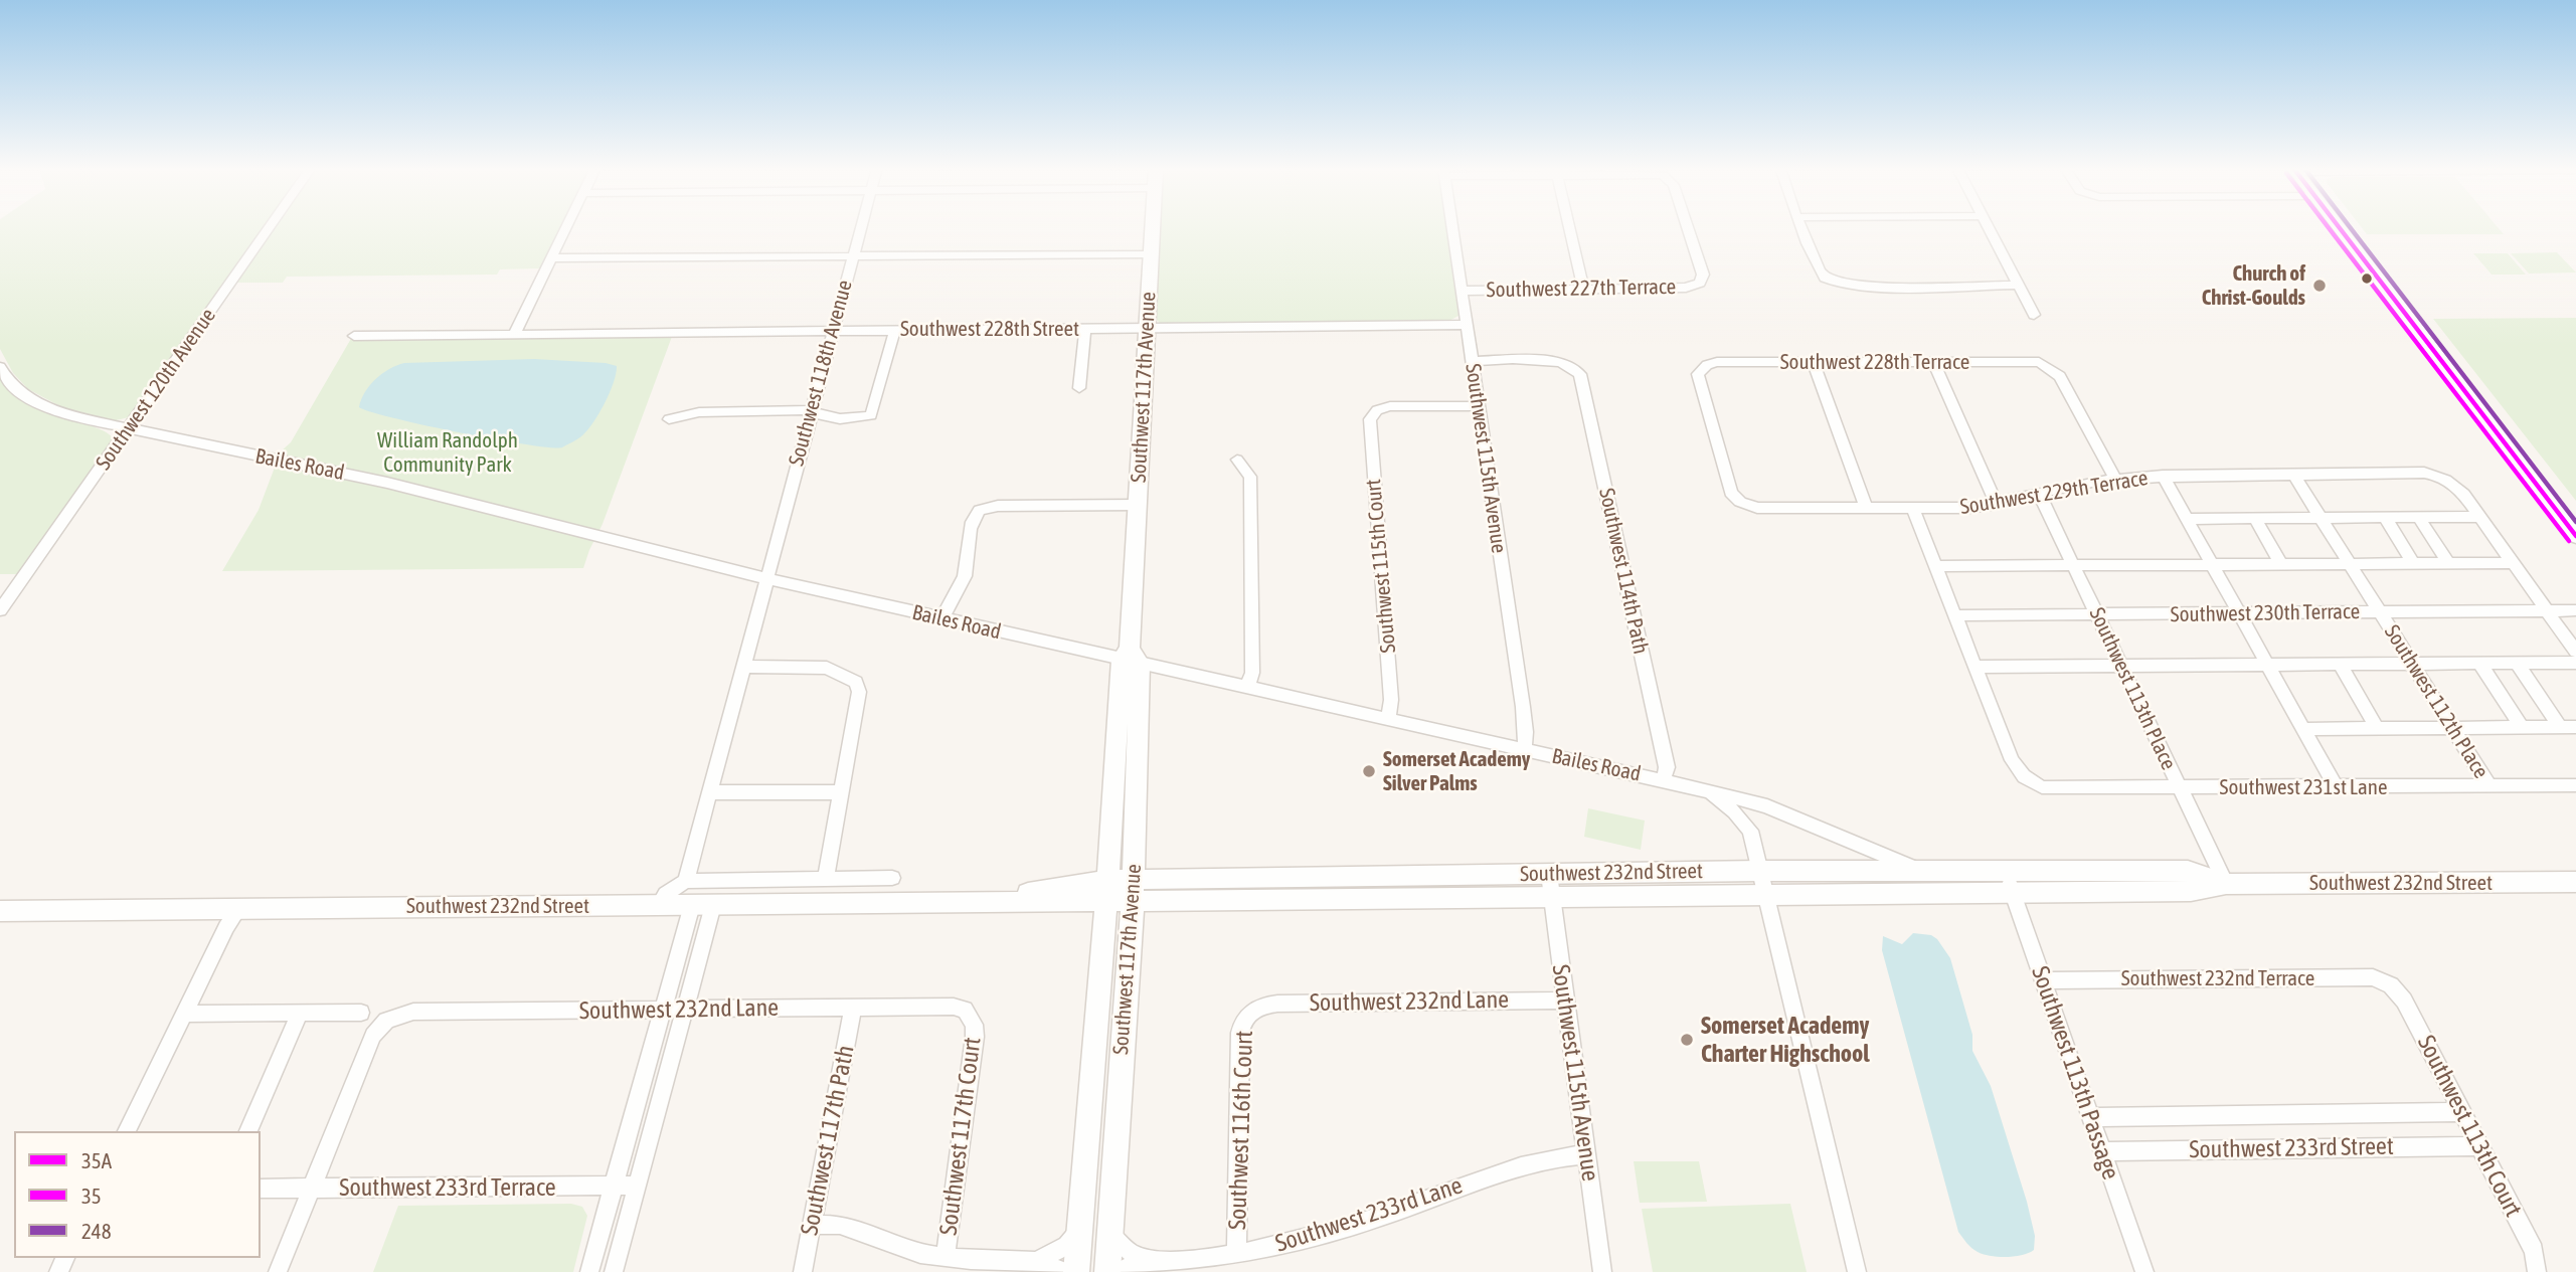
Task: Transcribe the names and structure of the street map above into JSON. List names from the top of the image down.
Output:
{
  "streets": {
    "street": [
      "Southwest 227th Terrace",
      "Southwest 228th Street",
      "Southwest 228th Terrace",
      "Southwest 118th Avenue",
      "Southwest 117th Avenue",
      "Southwest 120th Avenue",
      "Southwest 115th Avenue",
      "Bailes Road",
      "Southwest 229th Terrace",
      "Southwest 115th Court",
      "Southwest 114th Path",
      "Southwest 230th Terrace",
      "Southwest 113th Place",
      "Southwest 112th Place",
      "Southwest 231st Lane",
      "Southwest 232nd Street",
      "Southwest 232nd Terrace",
      "Southwest 232nd Lane",
      "Southwest 113th Passage",
      "Southwest 113th Court",
      "Southwest 116th Court",
      "Southwest 117th Court",
      "Southwest 117th Path",
      "Southwest 233rd Street",
      "Southwest 233rd Terrace",
      "Southwest 233rd Lane"
    ]
  },
  "crossings": [
    ["Southwest 227th Terrace", "Southwest 115th Avenue"],
    ["Southwest 228th Street", "Southwest 118th Avenue"],
    ["Southwest 228th Street", "Southwest 117th Avenue"],
    ["Southwest 228th Street", "Southwest 115th Avenue"],
    ["Southwest 228th Terrace", "Southwest 229th Terrace"],
    ["Southwest 118th Avenue", "Bailes Road"],
    ["Southwest 117th Avenue", "Bailes Road"],
    ["Southwest 117th Avenue", "Southwest 232nd Street"],
    ["Southwest 117th Avenue", "Southwest 233rd Lane"],
    ["Southwest 120th Avenue", "Bailes Road"],
    ["Southwest 115th Avenue", "Bailes Road"],
    ["Southwest 115th Avenue", "Southwest 115th Court"],
    ["Southwest 115th Avenue", "Southwest 114th Path"],
    ["Southwest 115th Avenue", "Southwest 232nd Street"],
    ["Southwest 115th Avenue", "Southwest 232nd Lane"],
    ["Southwest 115th Avenue", "Southwest 233rd Lane"],
    ["Bailes Road", "Southwest 115th Court"],
    ["Bailes Road", "Southwest 114th Path"],
    ["Bailes Road", "Southwest 232nd Street"],
    ["Southwest 229th Terrace", "Southwest 113th Place"],
    ["Southwest 229th Terrace", "Southwest 112th Place"],
    ["Southwest 230th Terrace", "Southwest 113th Place"],
    ["Southwest 230th Terrace", "Southwest 112th Place"],
    ["Southwest 113th Place", "Southwest 231st Lane"],
    ["Southwest 113th Place", "Southwest 232nd Street"],
    ["Southwest 112th Place", "Southwest 231st Lane"],
    ["Southwest 232nd Street", "Southwest 113th Passage"],
    ["Southwest 232nd Terrace", "Southwest 113th Passage"],
    ["Southwest 232nd Terrace", "Southwest 113th Court"],
    ["Southwest 232nd Lane", "Southwest 116th Court"],
    ["Southwest 232nd Lane", "Southwest 117th Court"],
    ["Southwest 232nd Lane", "Southwest 117th Path"],
    ["Southwest 232nd Lane", "Southwest 233rd Terrace"],
    ["Southwest 113th Passage", "Southwest 233rd Street"],
    ["Southwest 113th Court", "Southwest 233rd Street"],
    ["Southwest 116th Court", "Southwest 233rd Lane"]
  ],
  "parks": ["William Randolph Community Park"],
  "places": ["Church of Christ-Goulds", "Somerset Academy Silver Palms", "Somerset Academy Charter Highschool"],
  "lines": ["transit line 35A", "transit line 35", "transit line 248"],
  "legend": ["35A", "35", "248"]
}
